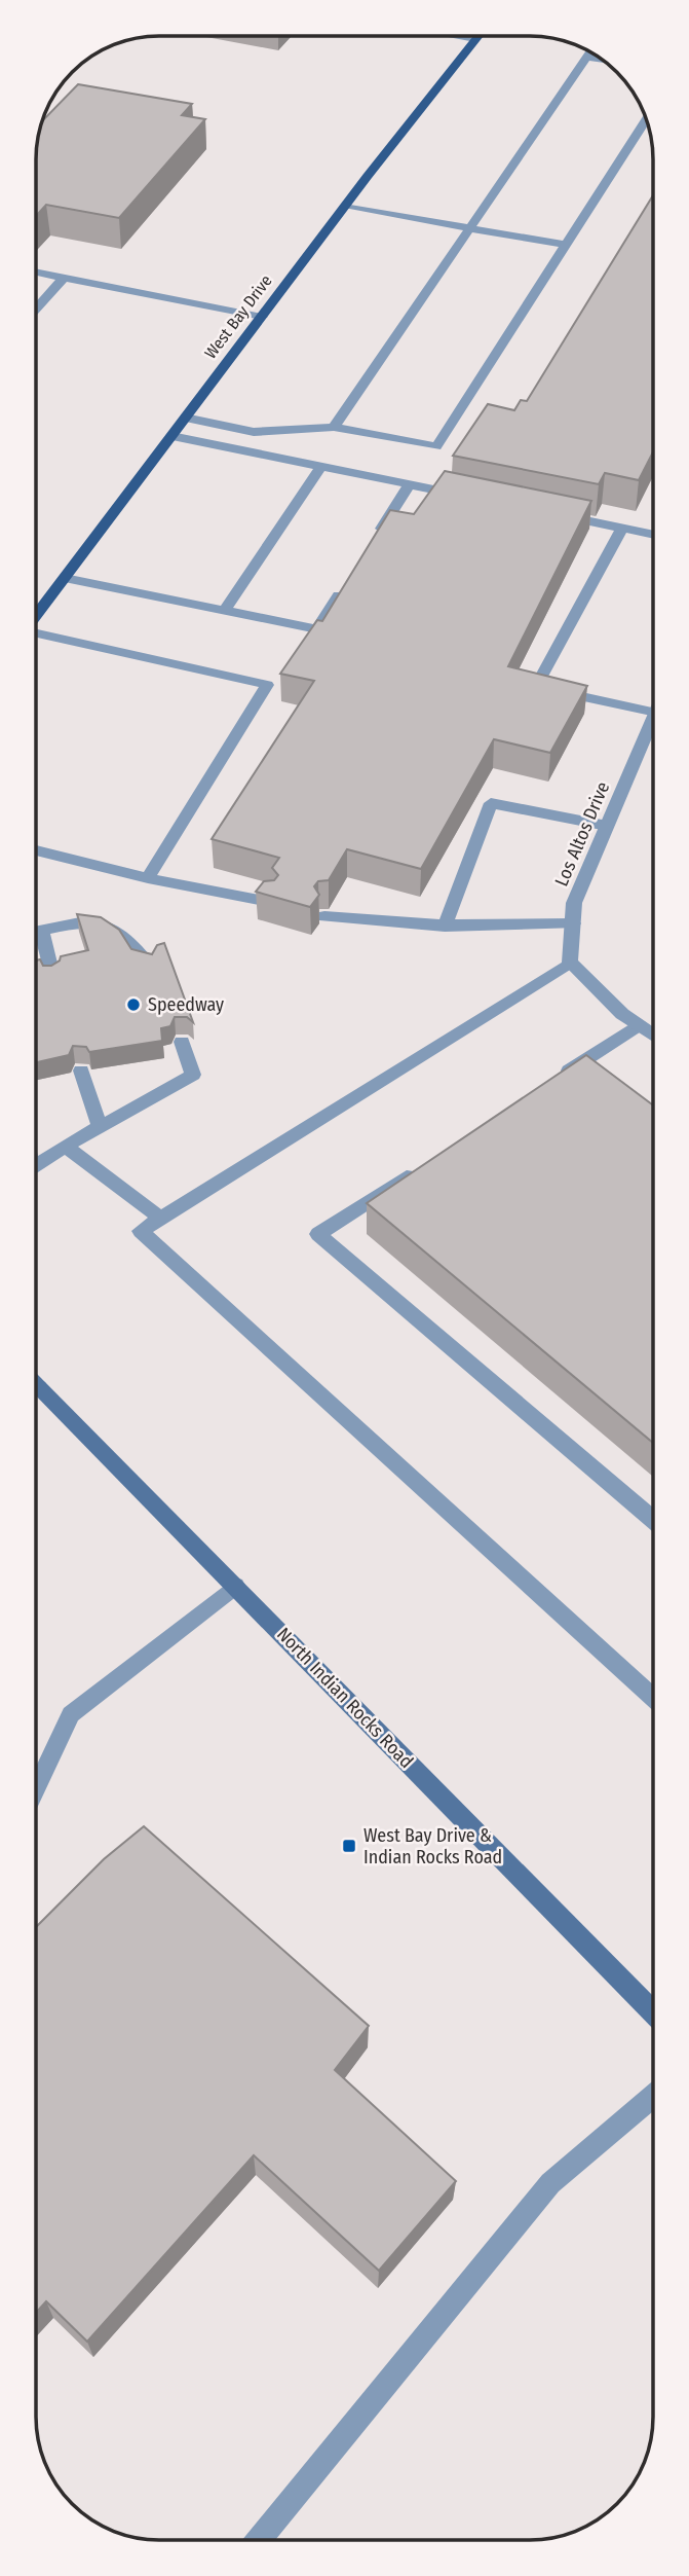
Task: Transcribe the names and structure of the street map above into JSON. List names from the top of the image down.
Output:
{
  "streets": {
    "main road": ["West Bay Drive"],
    "street": ["Los Altos Drive", "North Indian Rocks Road"]
  },
  "places": {
    "other": ["Speedway"],
    "transit": ["West Bay Drive & Indian Rocks Road"]
  }
}
